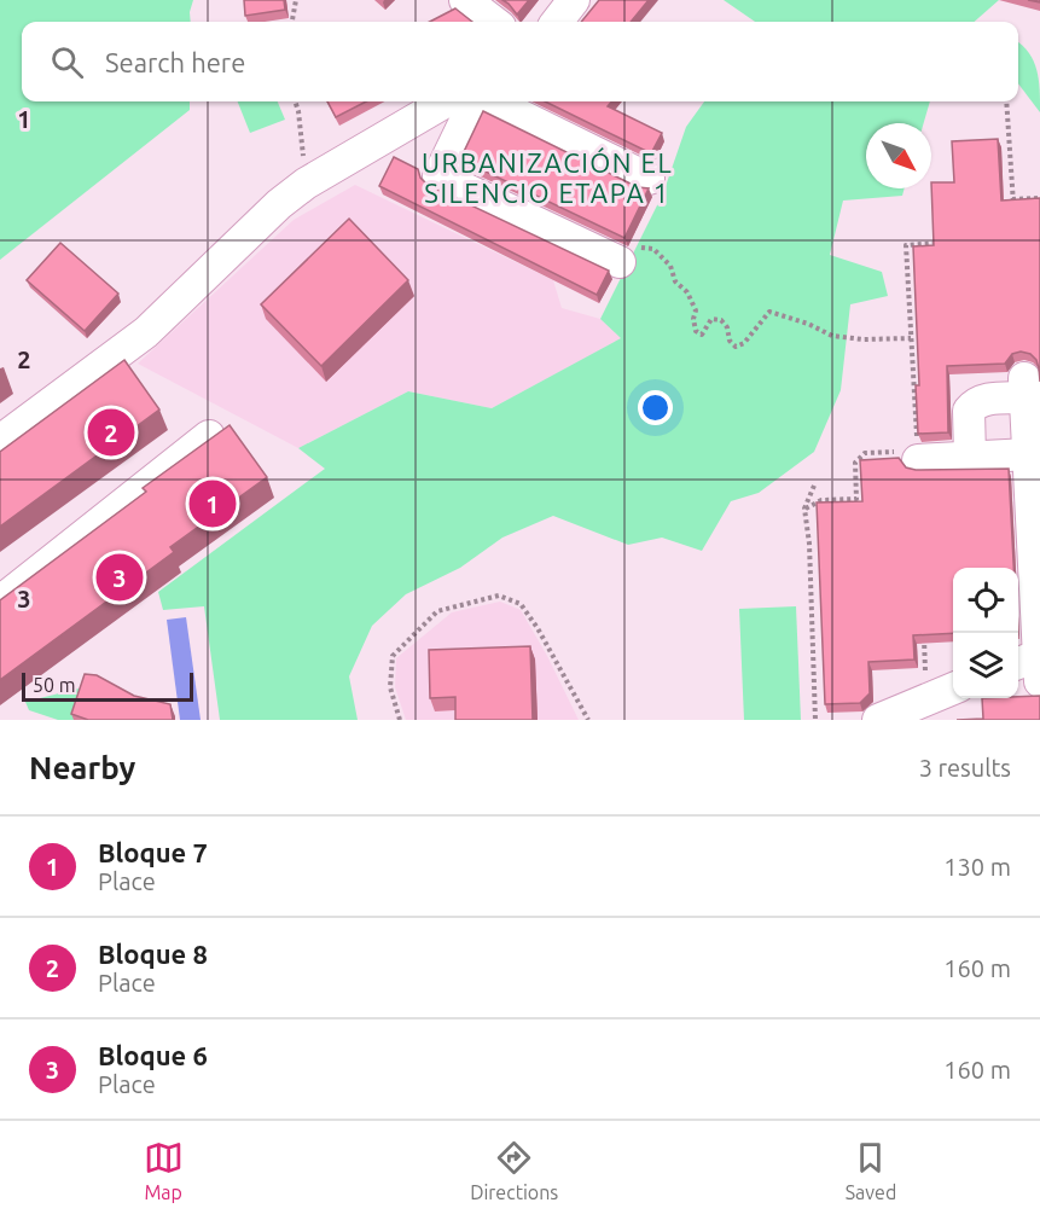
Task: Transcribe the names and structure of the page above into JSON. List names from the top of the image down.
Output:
{
  "districts": ["URBANIZACIÓN EL SILENCIO ETAPA 1"],
  "scale_bar": "50 m",
  "north": "bottom right",
  "page": {
    "search": "Search here",
    "pins": ["2", "1", "3"],
    "scale": "50 m",
    "heading": ["Nearby", "3 results"],
    "list": [
      {
        "mark": "1",
        "name": "Bloque 7",
        "note": "Place",
        "value": "130 m"
      },
      {
        "mark": "2",
        "name": "Bloque 8",
        "note": "Place",
        "value": "160 m"
      },
      {
        "mark": "3",
        "name": "Bloque 6",
        "note": "Place",
        "value": "160 m"
      }
    ],
    "nav": ["Map", "Directions", "Saved"]
  },
  "grid": {
    "rows": ["1", "2", "3"]
  }
}
